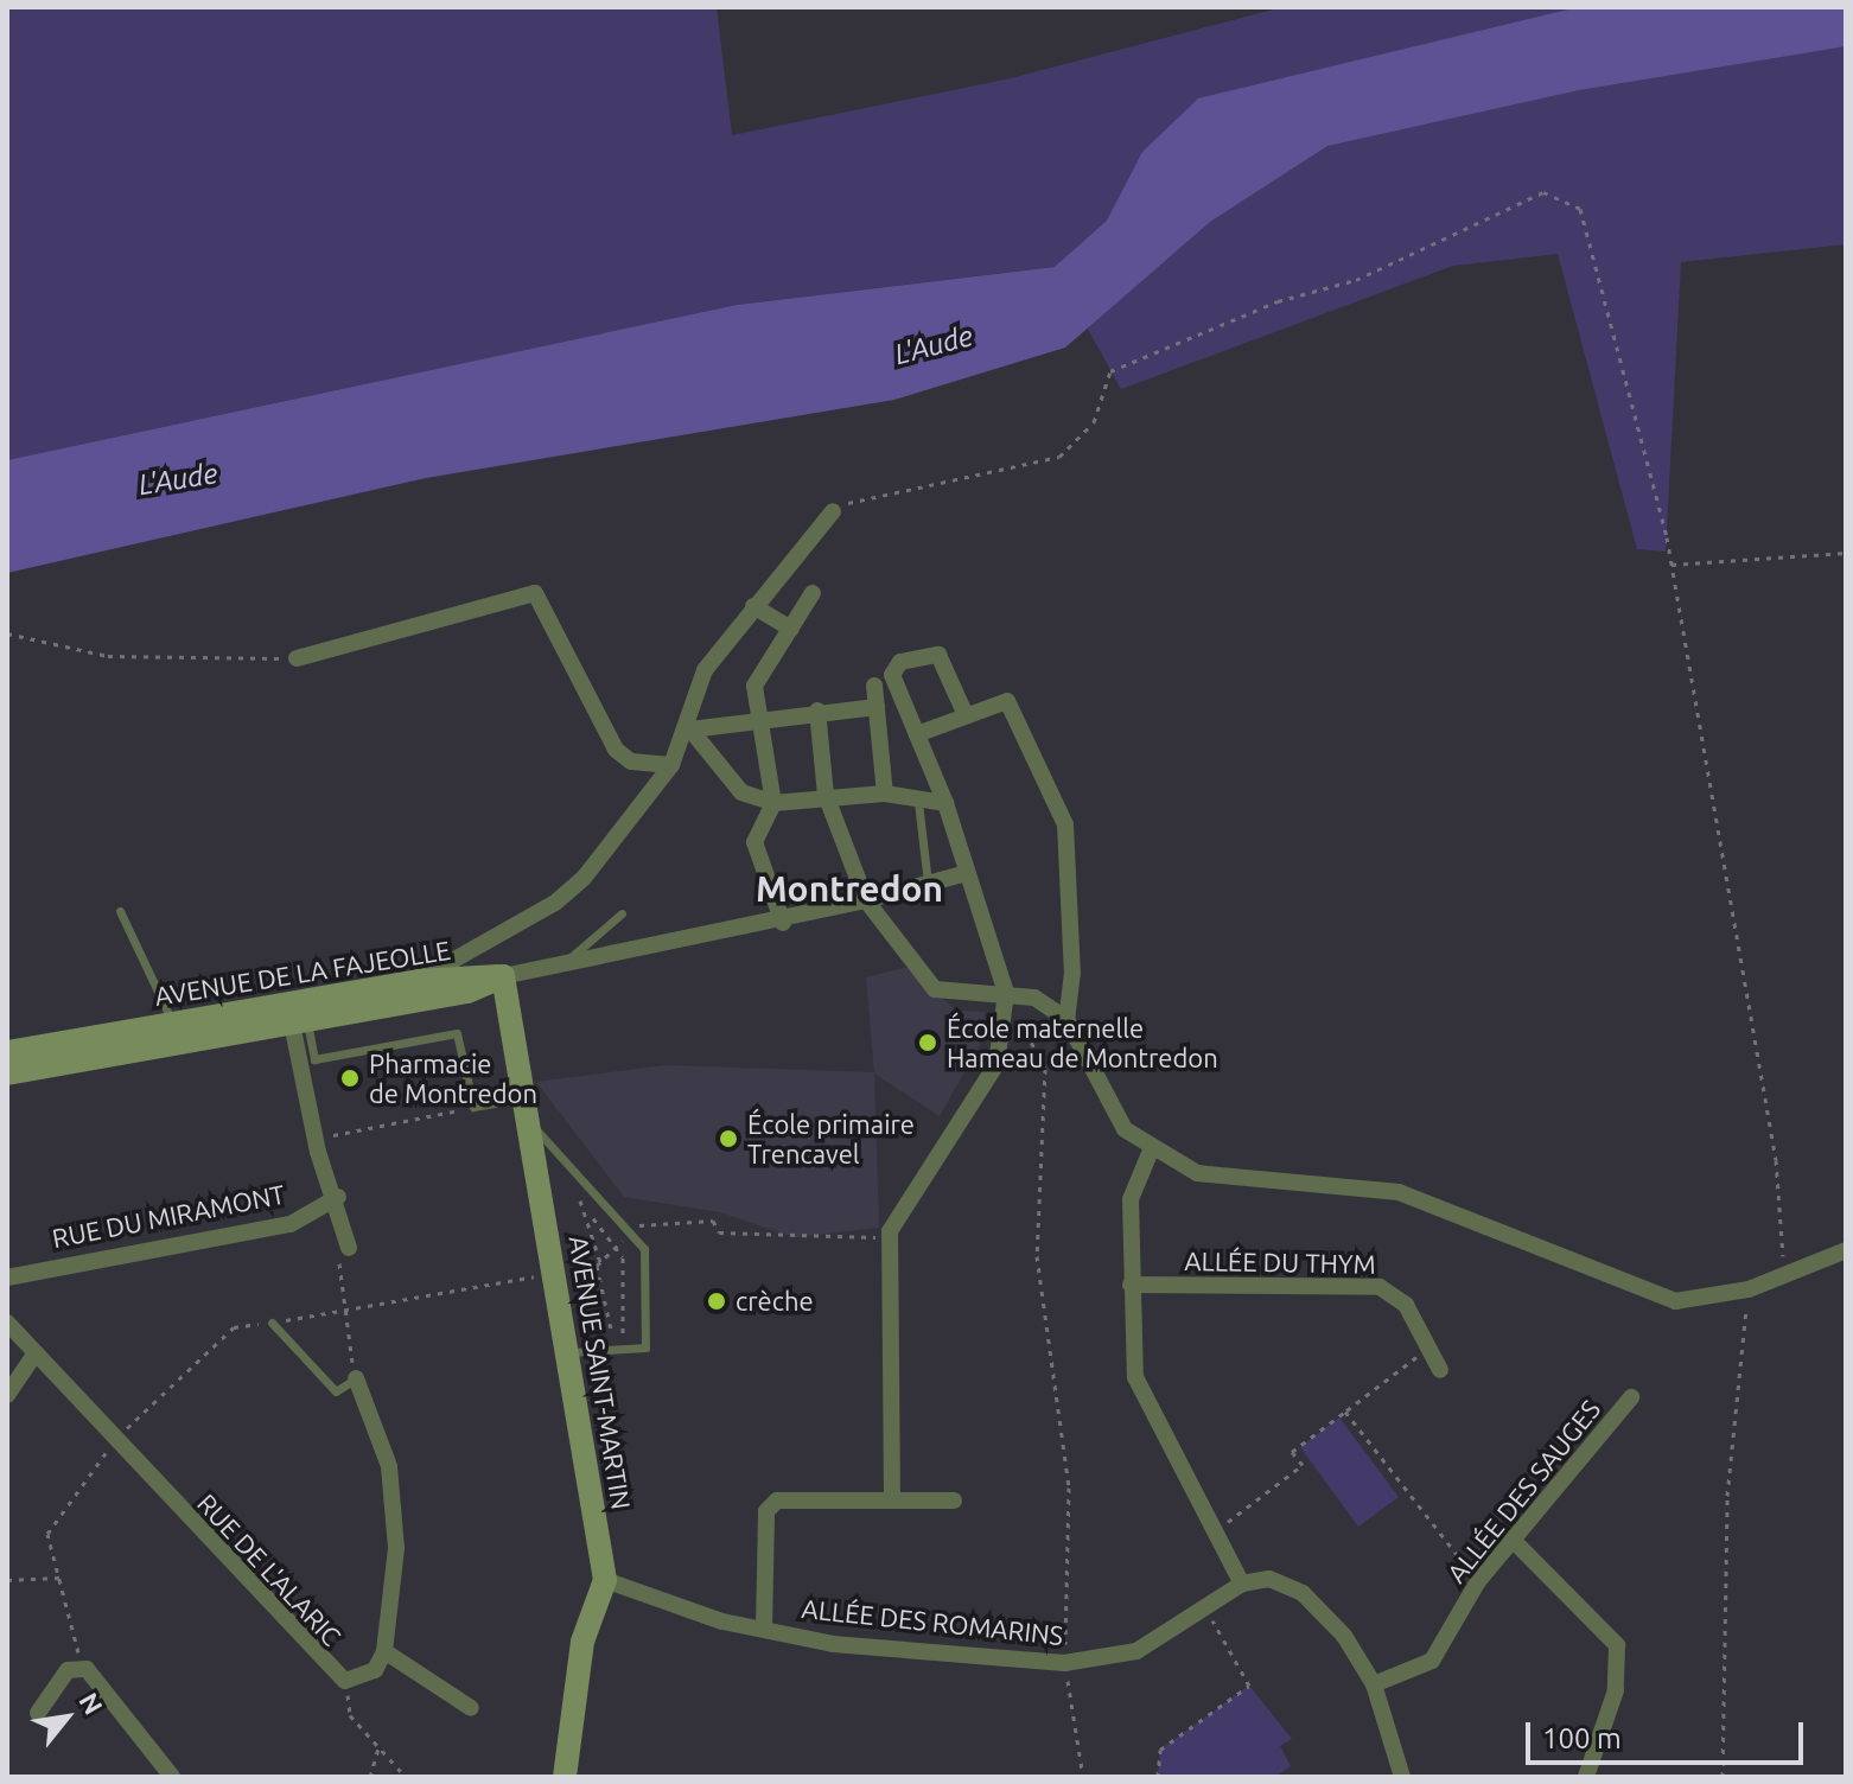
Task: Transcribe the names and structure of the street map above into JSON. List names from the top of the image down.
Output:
{
  "streets": {
    "street": [
      "AVENUE DE LA FAJEOLLE",
      "RUE DU MIRAMONT",
      "ALLÉE DU THYM",
      "AVENUE SAINT-MARTIN",
      "ALLÉE DES SAUGES",
      "RUE DE L'ALARIC",
      "ALLÉE DES ROMARINS"
    ]
  },
  "crossings": [
    ["AVENUE DE LA FAJEOLLE", "AVENUE SAINT-MARTIN"],
    ["AVENUE SAINT-MARTIN", "ALLÉE DES ROMARINS"]
  ],
  "districts": ["Montredon"],
  "water": ["L'Aude"],
  "places": [
    "École maternelle Hameau de Montredon",
    "Pharmacie de Montredon",
    "École primaire Trencavel",
    "crèche"
  ],
  "scale_bar": "100 m",
  "north": "top right"
}
